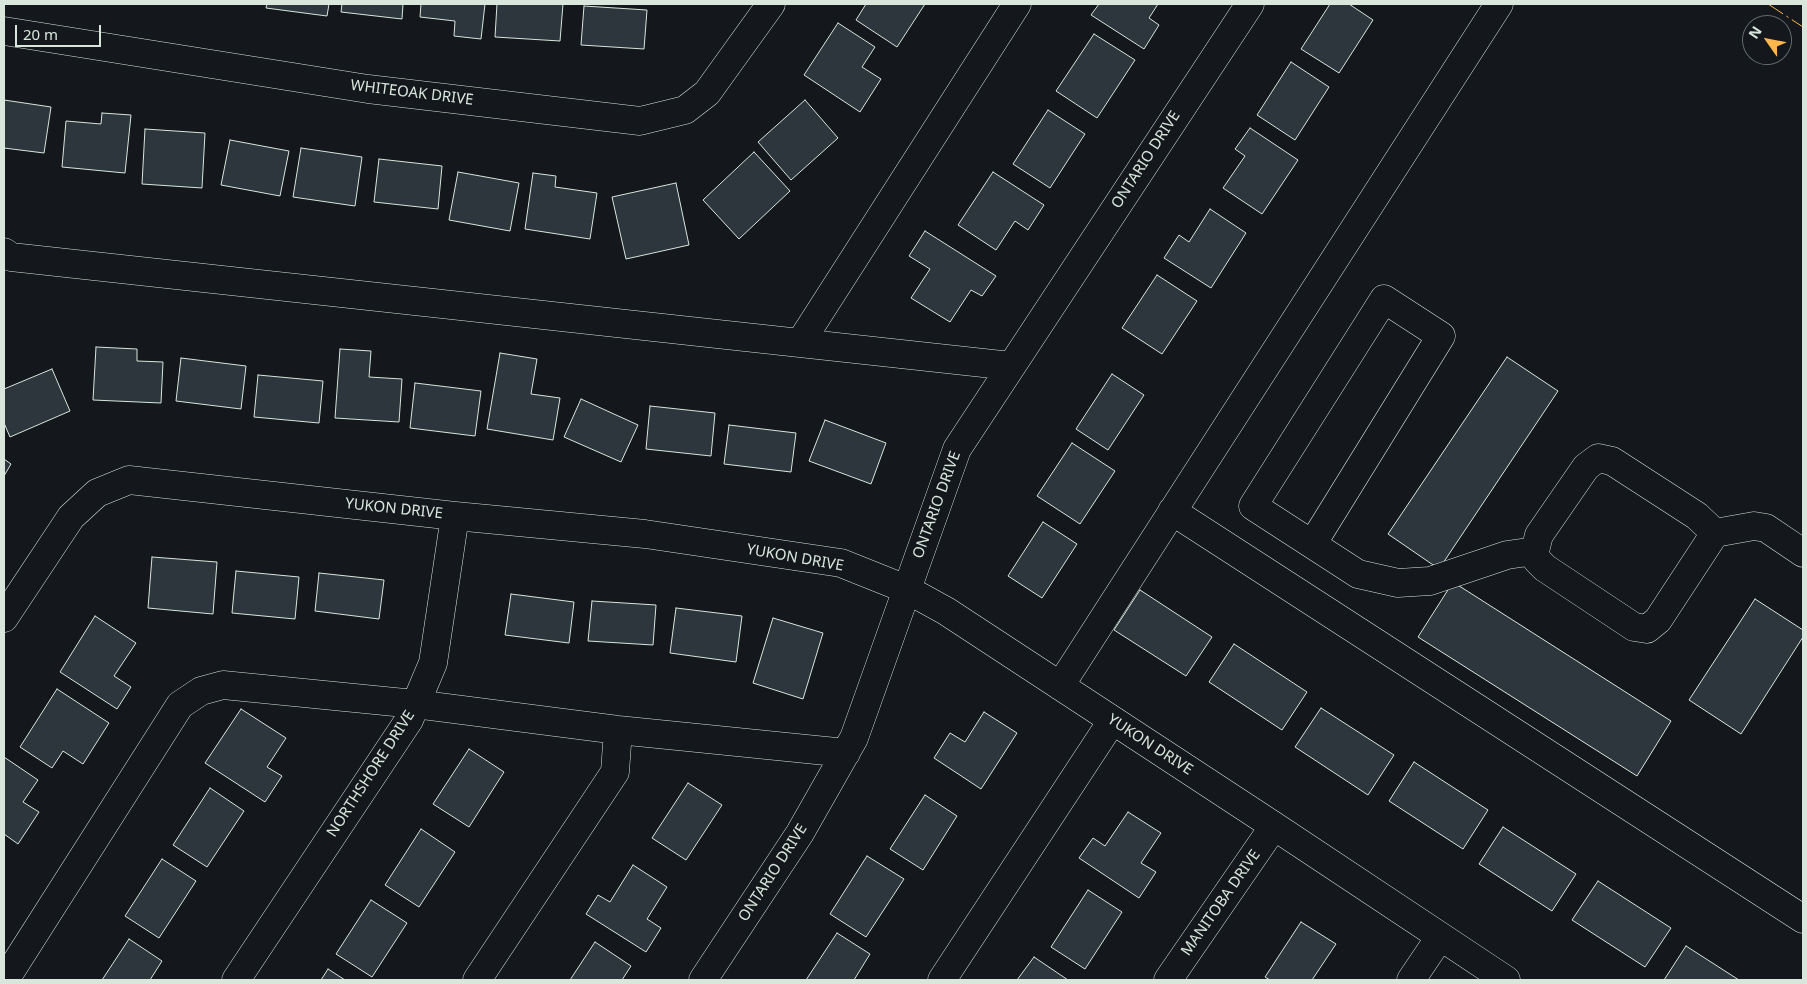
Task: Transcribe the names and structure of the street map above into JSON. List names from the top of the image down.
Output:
{
  "streets": {
    "street": [
      "WHITEOAK DRIVE",
      "ONTARIO DRIVE",
      "YUKON DRIVE",
      "NORTHSHORE DRIVE",
      "MANITOBA DRIVE"
    ]
  },
  "crossings": [
    ["ONTARIO DRIVE", "YUKON DRIVE"],
    ["YUKON DRIVE", "NORTHSHORE DRIVE"],
    ["YUKON DRIVE", "MANITOBA DRIVE"]
  ],
  "scale_bar": "20 m",
  "north": "top left"
}
